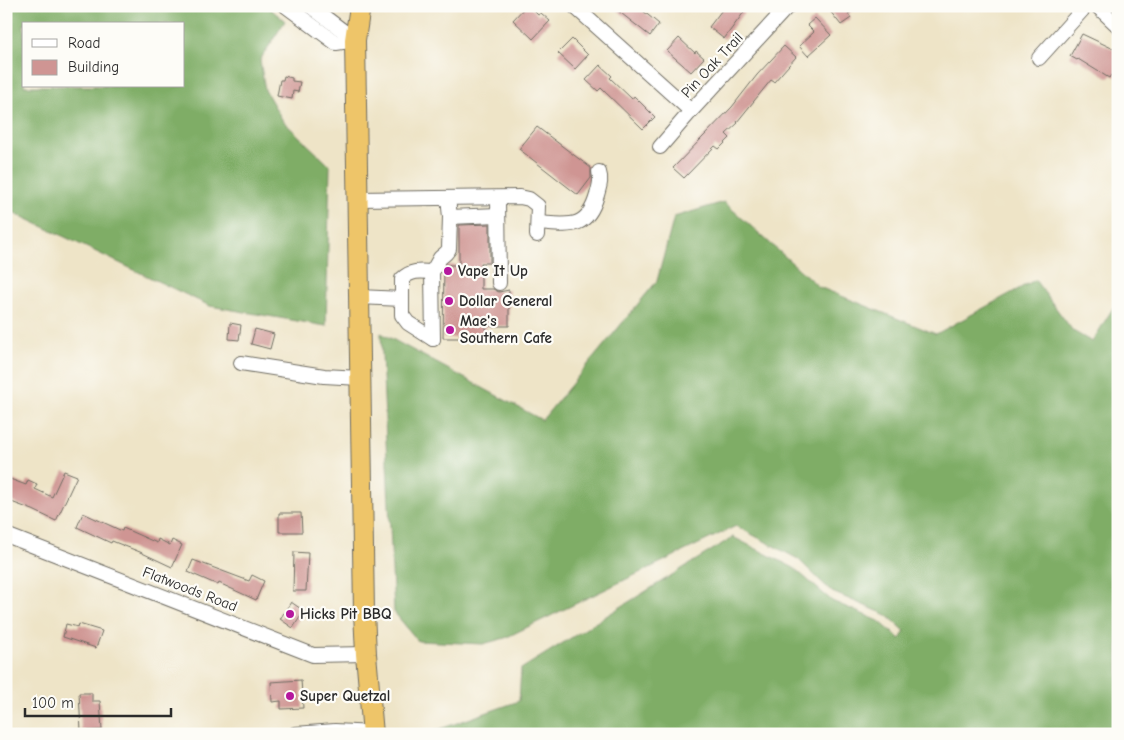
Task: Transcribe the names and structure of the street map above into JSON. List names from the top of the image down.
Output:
{
  "streets": {
    "street": ["Pin Oak Trail", "Flatwoods Road"]
  },
  "places": [
    "Vape It Up",
    "Dollar General",
    "Mae's Southern Cafe",
    "Hicks Pit BBQ",
    "Super Quetzal"
  ],
  "legend": ["Road", "Building"],
  "scale_bar": "100 m"
}
